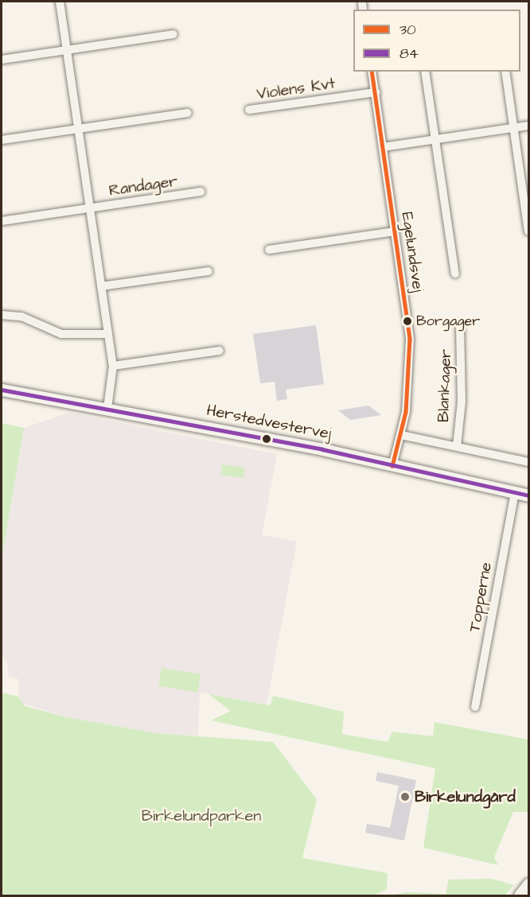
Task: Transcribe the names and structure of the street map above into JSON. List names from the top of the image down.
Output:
{
  "streets": {
    "street": [
      "Violens Kvt",
      "Randager",
      "Egelundsvej",
      "Blankager",
      "Herstedvestervej",
      "Topperne"
    ]
  },
  "crossings": [
    ["Violens Kvt", "Egelundsvej"],
    ["Randager", "Herstedvestervej"],
    ["Egelundsvej", "Blankager"],
    ["Egelundsvej", "Herstedvestervej"],
    ["Herstedvestervej", "Topperne"]
  ],
  "parks": ["Birkelundparken"],
  "places": ["Borgager", "Birkelundgård"],
  "lines": ["transit line 30", "transit line 84"],
  "legend": ["30", "84"]
}
